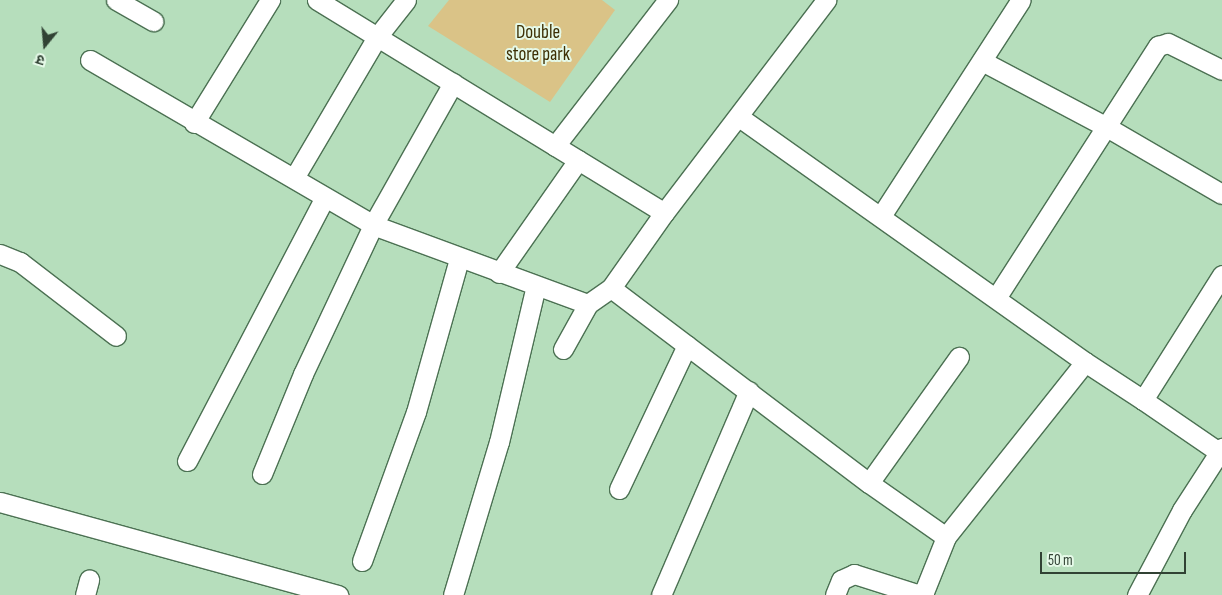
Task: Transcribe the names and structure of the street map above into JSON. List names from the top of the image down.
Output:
{
  "parks": ["Double store park"],
  "scale_bar": "50 m",
  "north": "bottom"
}
